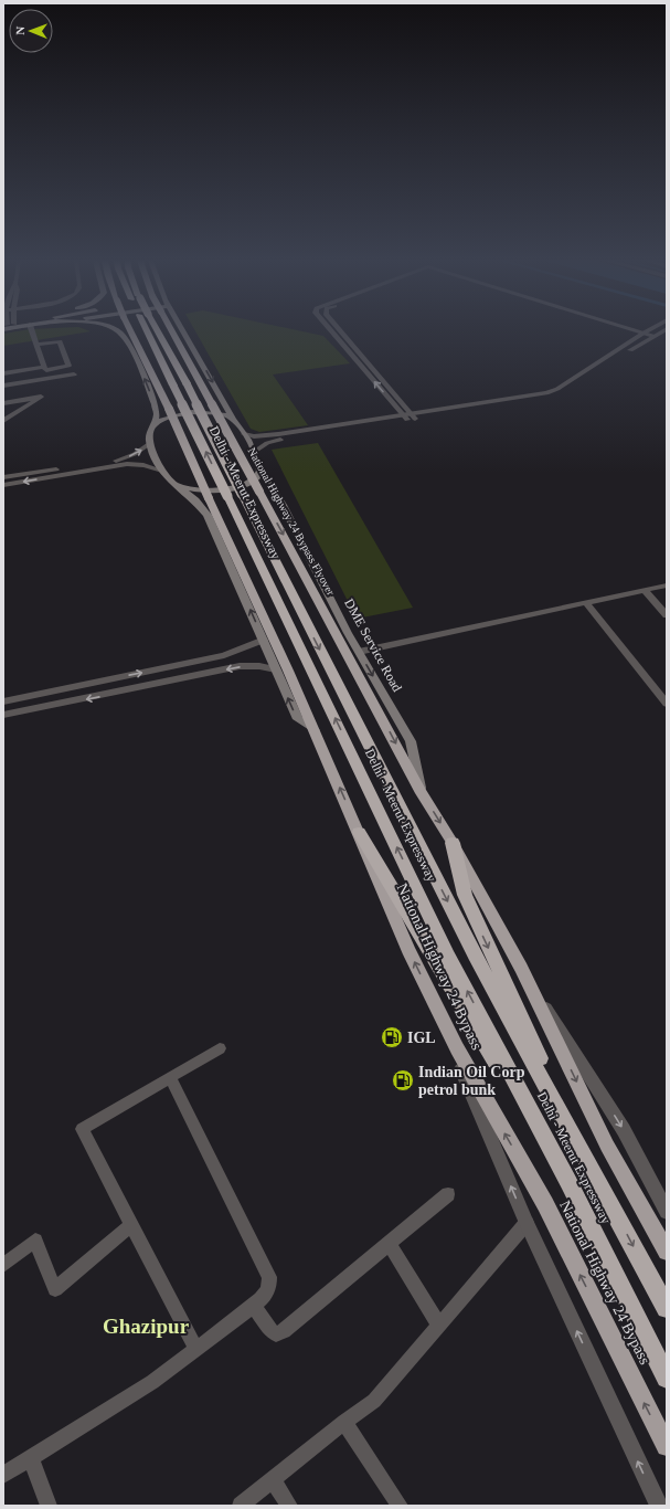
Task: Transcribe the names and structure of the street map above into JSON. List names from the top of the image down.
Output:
{
  "streets": {
    "highway": ["Delhi - Meerut Expressway", "National Highway 24 Bypass Flyover", "National Highway 24 Bypass"],
    "main road": ["DME Service Road"]
  },
  "crossings": [
    ["National Highway 24 Bypass Flyover", "DME Service Road"]
  ],
  "districts": ["Ghazipur"],
  "places": {
    "fuel station": ["IGL", "Indian Oil Corp petrol bunk"]
  },
  "north": "left"
}
